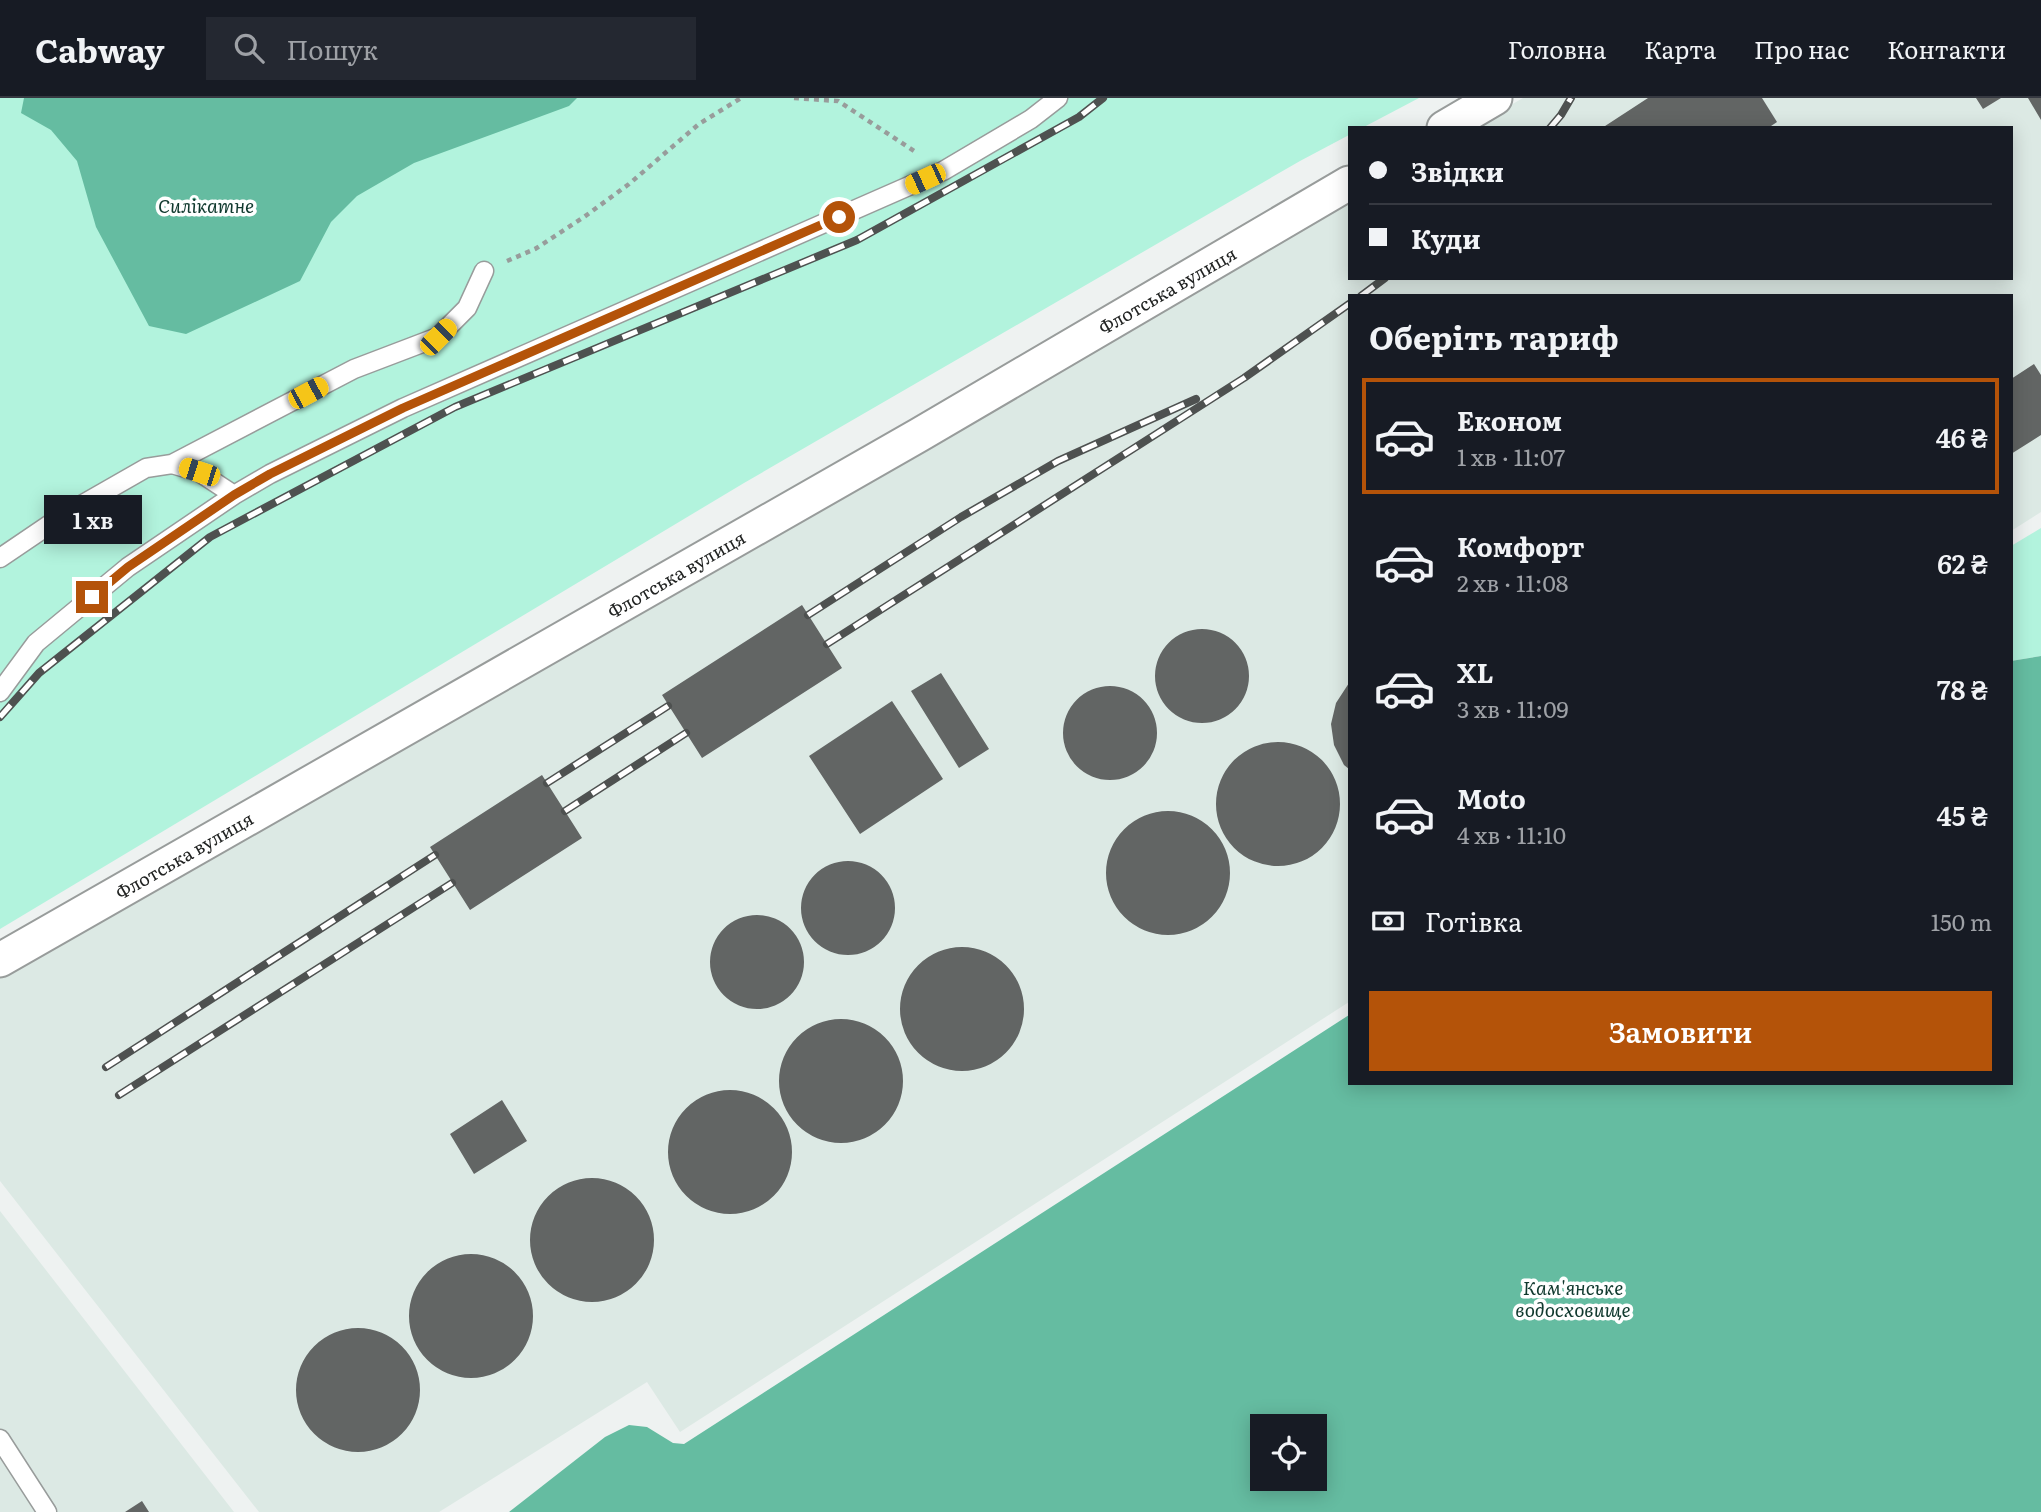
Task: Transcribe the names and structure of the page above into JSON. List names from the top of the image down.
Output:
{
  "streets": {
    "street": ["Флотська вулиця"]
  },
  "water": ["Силікатне", "Кам'янське водосховище"],
  "page": {
    "header": "Cabway",
    "search": "Пошук",
    "nav": [
      "Головна",
      "Карта",
      "Про нас",
      "Контакти"
    ],
    "banner": ["Звідки", "Куди"],
    "heading": "Оберіть тариф",
    "list": [
      {
        "name": "Економ",
        "note": "1 хв · 11:07",
        "value": "46 ₴"
      },
      {
        "name": "Комфорт",
        "note": "2 хв · 11:08",
        "value": "62 ₴"
      },
      {
        "name": "XL",
        "note": "3 хв · 11:09",
        "value": "78 ₴"
      },
      {
        "name": "Moto",
        "note": "4 хв · 11:10",
        "value": "45 ₴"
      }
    ],
    "bubble": "1 хв",
    "pay": ["Готівка", "150 m"],
    "buttons": "Замовити"
  }
}
